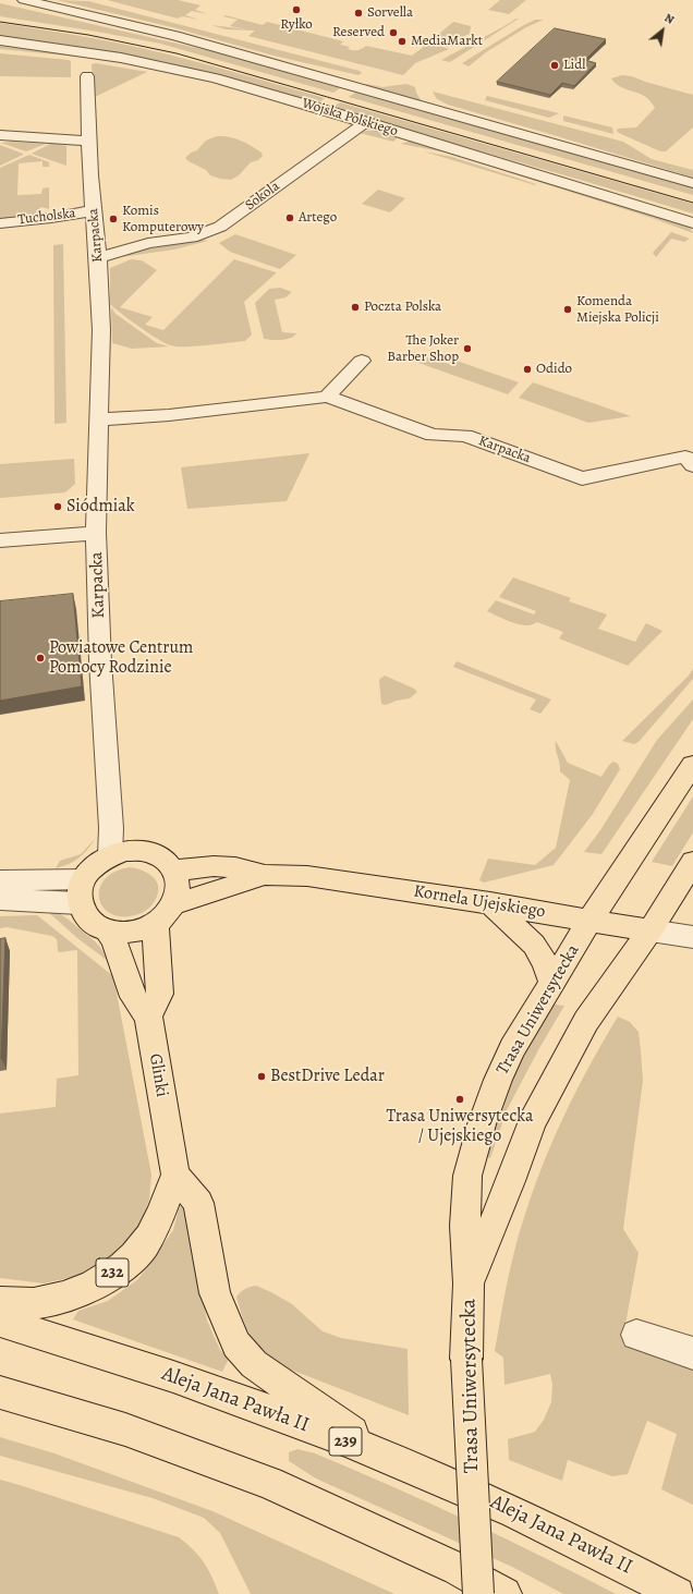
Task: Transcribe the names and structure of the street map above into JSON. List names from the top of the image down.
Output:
{
  "streets": {
    "main road": [
      "Kornela Ujejskiego",
      "Trasa Uniwersytecka",
      "Glinki",
      "232",
      "Aleja Jana Pawła II",
      "239"
    ],
    "street": [
      "Wojska Polskiego",
      "Sokola",
      "Tucholska",
      "Karpacka"
    ]
  },
  "crossings": [
    ["Wojska Polskiego", "Sokola"],
    ["Sokola", "Karpacka"],
    ["Tucholska", "Karpacka"],
    ["Karpacka", "Kornela Ujejskiego"],
    ["Karpacka", "Glinki"],
    ["Kornela Ujejskiego", "Trasa Uniwersytecka"],
    ["Kornela Ujejskiego", "Glinki"],
    ["Glinki", "232"]
  ],
  "places": [
    "Ryłko",
    "Sorvella",
    "Reserved",
    "MediaMarkt",
    "Lidl",
    "Artego",
    "Komis Komputerowy",
    "Poczta Polska",
    "Komenda Miejska Policji",
    "The Joker Barber Shop",
    "Odido",
    "Siódmiak",
    "Powiatowe Centrum Pomocy Rodzinie",
    "BestDrive Ledar",
    "Trasa Uniwersytecka / Ujejskiego"
  ],
  "north": "top right"
}
